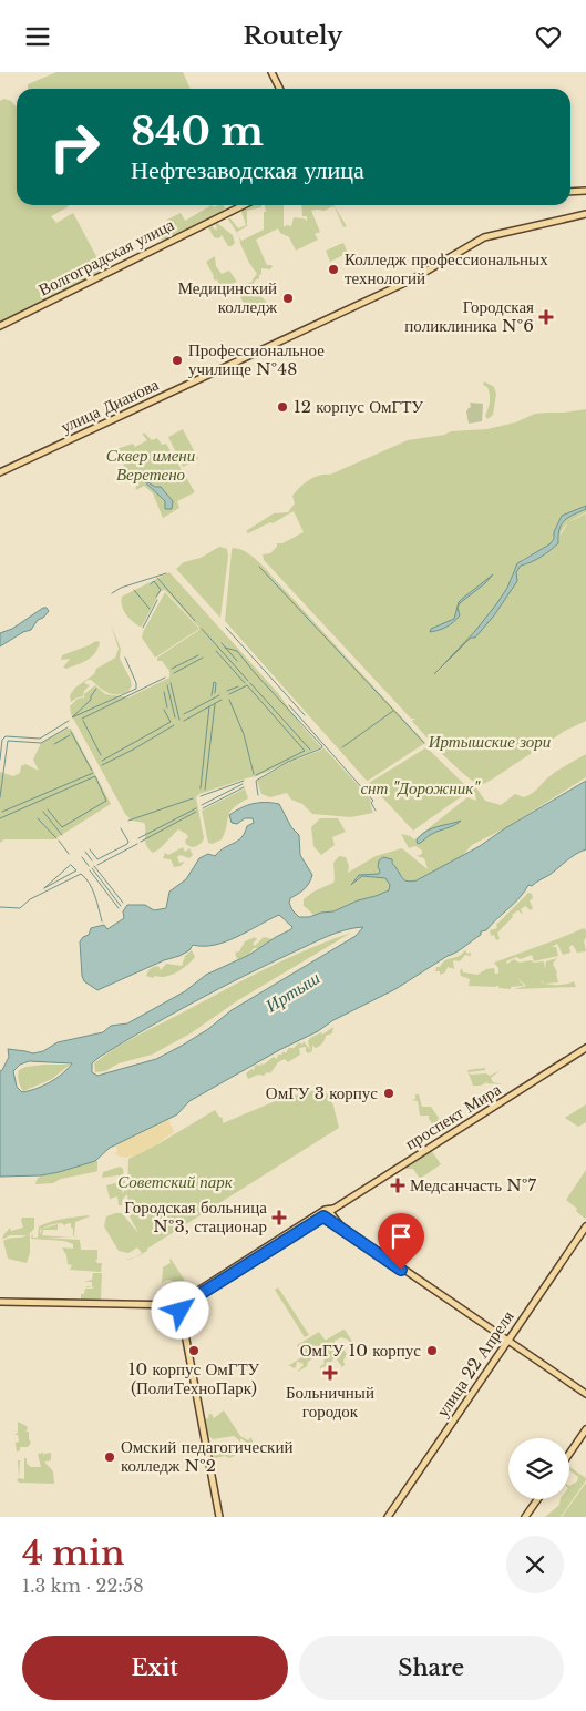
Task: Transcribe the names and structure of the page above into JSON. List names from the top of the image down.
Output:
{
  "streets": {
    "main road": [
      "Волгоградская улица",
      "улица Дианова",
      "проспект Мира",
      "улица 22 Апреля"
    ]
  },
  "water": ["Иртыш"],
  "parks": [
    "Сквер имени Веретено",
    "Иртышские зори",
    "снт \"Дорожник\"",
    "Советский парк"
  ],
  "places": {
    "other": [
      "Колледж профессиональных технологий",
      "Медицинский колледж",
      "Профессиональное училище №48",
      "12 корпус ОмГТУ",
      "ОмГУ 3 корпус",
      "10 корпус ОмГТУ (ПолиТехноПарк)",
      "ОмГУ 10 корпус",
      "Омский педагогический колледж №2"
    ],
    "health": [
      "Городская поликлиника №6",
      "Медсанчасть №7",
      "Городская больница №3, стационар",
      "Больничный городок"
    ]
  },
  "page": {
    "header": "Routely",
    "turn": ["840 m", "Нефтезаводская улица"],
    "heading": ["4 min", "1.3 km · 22:58"],
    "buttons": ["Exit", "Share"]
  }
}
